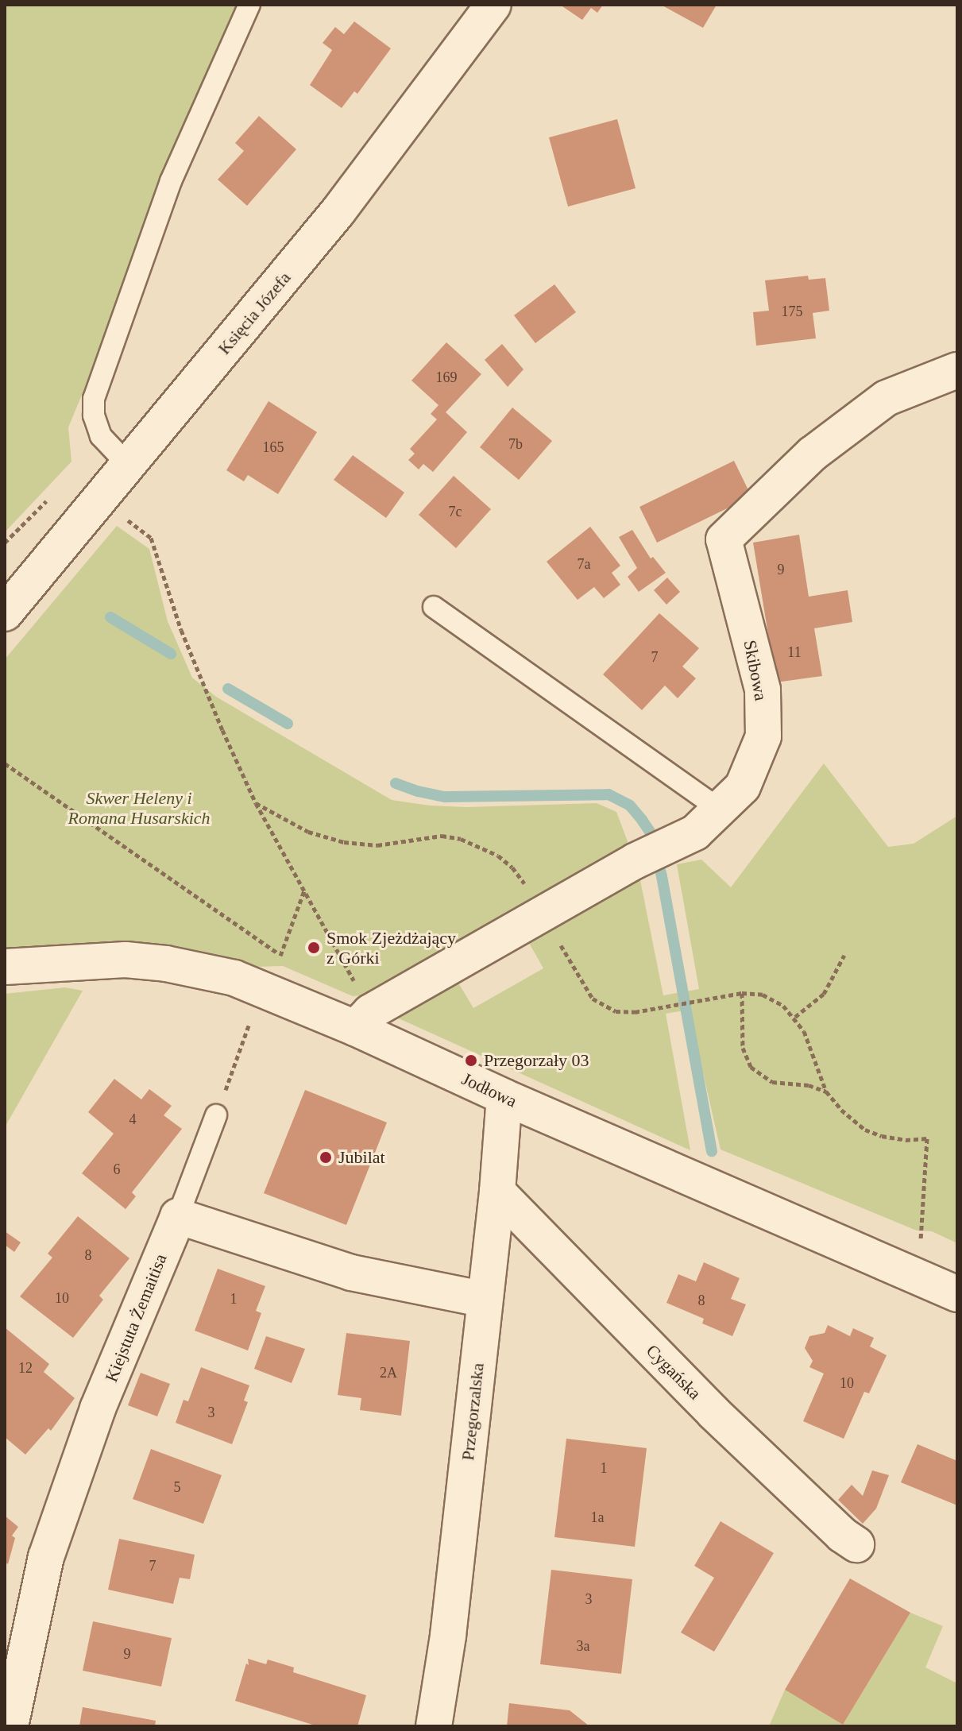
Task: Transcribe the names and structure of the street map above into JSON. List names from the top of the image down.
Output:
{
  "streets": {
    "street": [
      "Księcia Józefa",
      "Skibowa",
      "Jodłowa",
      "Kiejstuta Żemaitisa",
      "Cygańska",
      "Przegorzalska"
    ]
  },
  "crossings": [
    ["Skibowa", "Jodłowa"],
    ["Jodłowa", "Przegorzalska"],
    ["Cygańska", "Przegorzalska"]
  ],
  "parks": ["Skwer Heleny i Romana Husarskich"],
  "places": ["Smok Zjeżdżający z Górki", "Przegorzały 03", "Jubilat"],
  "house_numbers": [
    "175",
    "169",
    "7b",
    "165",
    "7c",
    "7a",
    "9",
    "11",
    "7",
    "4",
    "6",
    "8",
    "10",
    "1",
    "8",
    "12",
    "2A",
    "10",
    "3",
    "1",
    "5",
    "1a",
    "7",
    "3",
    "3a",
    "9"
  ]
}
